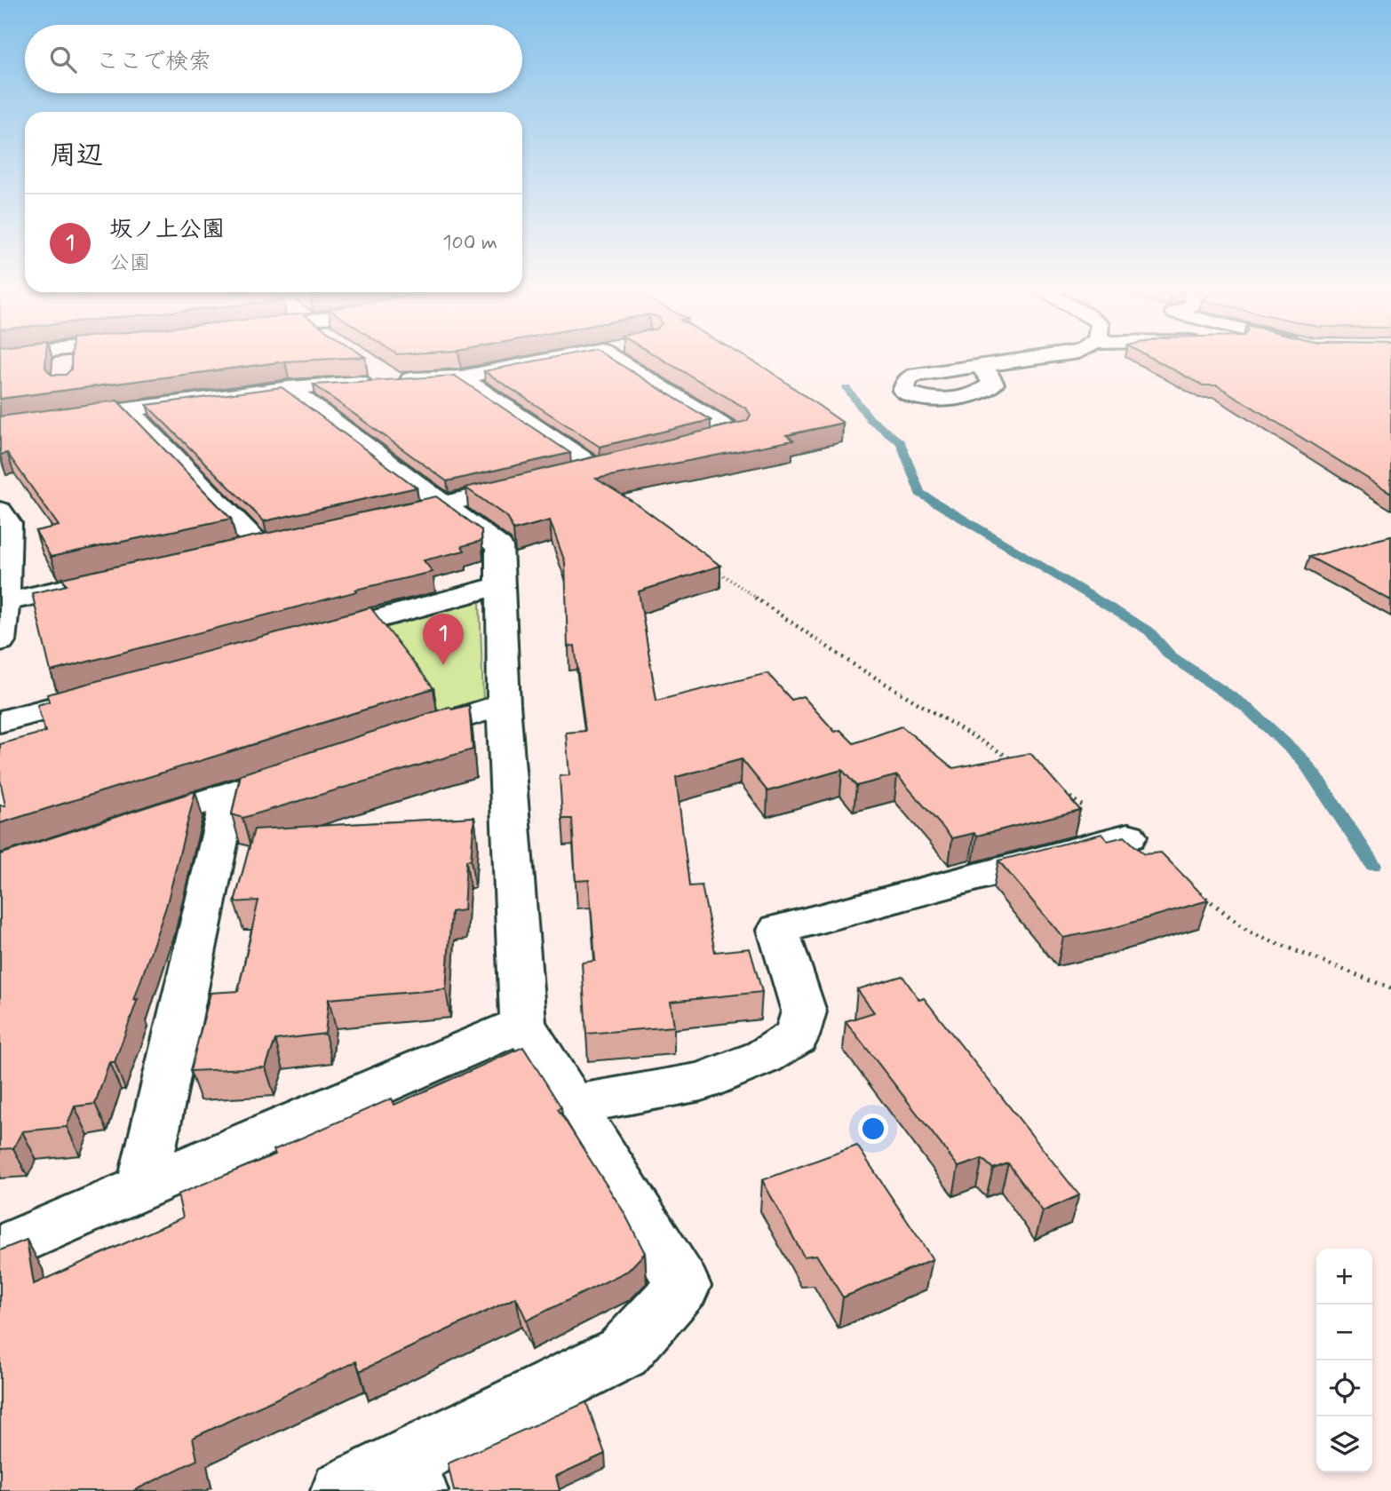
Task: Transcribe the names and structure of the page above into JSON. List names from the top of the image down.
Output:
{
  "page": {
    "search": "ここで検索",
    "heading": "周辺",
    "list": [
      {
        "mark": "1",
        "name": "坂ノ上公園",
        "note": "公園",
        "value": "100 m"
      }
    ],
    "pins": "1",
    "map_buttons": ["+", "−"]
  }
}
